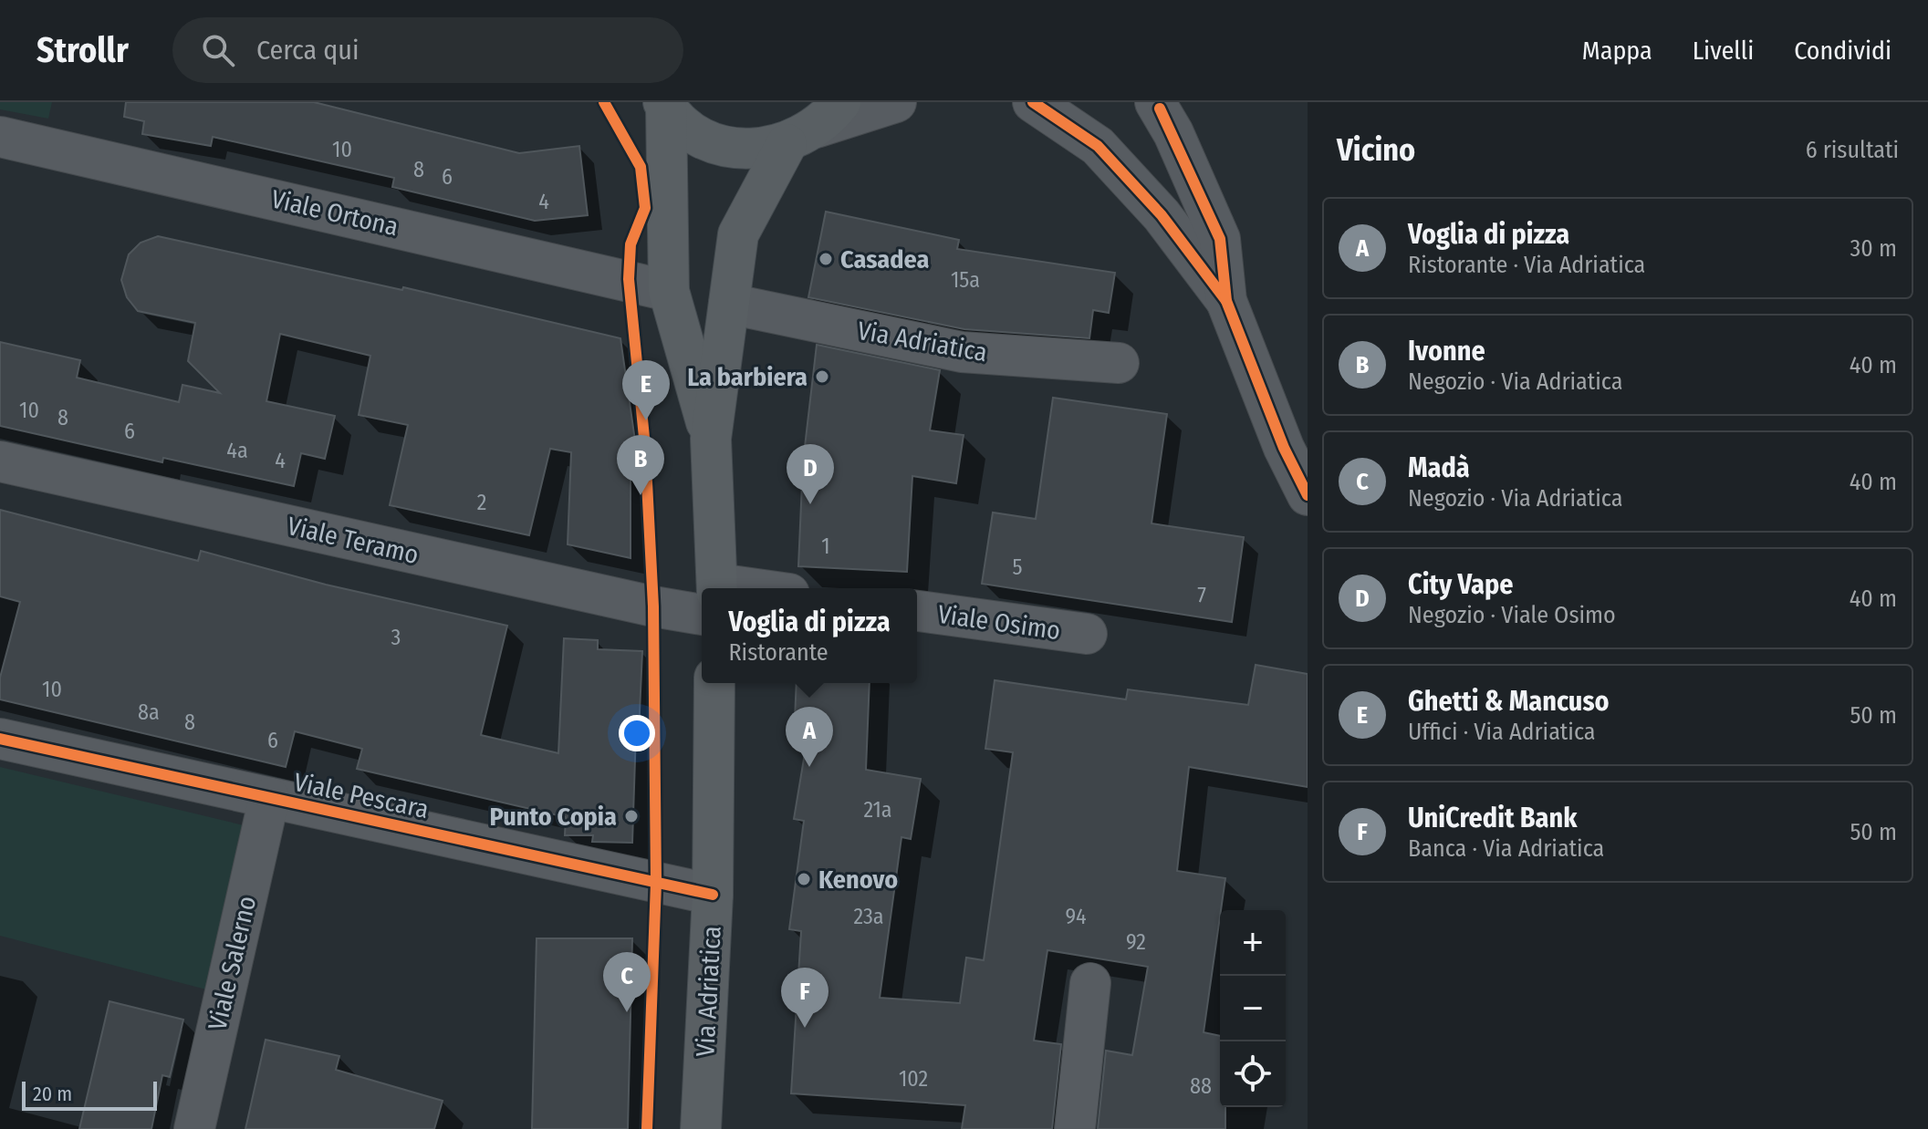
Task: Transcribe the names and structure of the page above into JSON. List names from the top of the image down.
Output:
{
  "streets": {
    "main road": ["Via Adriatica"],
    "street": [
      "Viale Ortona",
      "Viale Teramo",
      "Viale Osimo",
      "Viale Pescara",
      "Viale Salerno"
    ]
  },
  "crossings": [
    ["Via Adriatica", "Viale Pescara"],
    ["Viale Pescara", "Viale Salerno"]
  ],
  "places": [
    "Casadea",
    "La barbiera",
    "Punto Copia",
    "Kenovo"
  ],
  "house_numbers": [
    "10",
    "8",
    "6",
    "4",
    "15a",
    "10",
    "8",
    "6",
    "4a",
    "4",
    "2",
    "1",
    "5",
    "7",
    "3",
    "10",
    "8a",
    "8",
    "6",
    "21a",
    "23a",
    "94",
    "92",
    "102",
    "88"
  ],
  "scale_bar": "20 m",
  "page": {
    "header": "Strollr",
    "search": "Cerca qui",
    "nav": ["Mappa", "Livelli", "Condividi"],
    "heading": ["Vicino", "6 risultati"],
    "list": [
      {
        "mark": "A",
        "name": "Voglia di pizza",
        "note": "Ristorante · Via Adriatica",
        "value": "30 m"
      },
      {
        "mark": "B",
        "name": "Ivonne",
        "note": "Negozio · Via Adriatica",
        "value": "40 m"
      },
      {
        "mark": "C",
        "name": "Madà",
        "note": "Negozio · Via Adriatica",
        "value": "40 m"
      },
      {
        "mark": "D",
        "name": "City Vape",
        "note": "Negozio · Viale Osimo",
        "value": "40 m"
      },
      {
        "mark": "E",
        "name": "Ghetti & Mancuso",
        "note": "Uffici · Via Adriatica",
        "value": "50 m"
      },
      {
        "mark": "F",
        "name": "UniCredit Bank",
        "note": "Banca · Via Adriatica",
        "value": "50 m"
      }
    ],
    "pins": [
      "E",
      "B",
      "D",
      "A",
      "C",
      "F"
    ],
    "popup": ["Voglia di pizza", "Ristorante"],
    "map_buttons": ["+", "−"],
    "scale": "20 m"
  }
}
